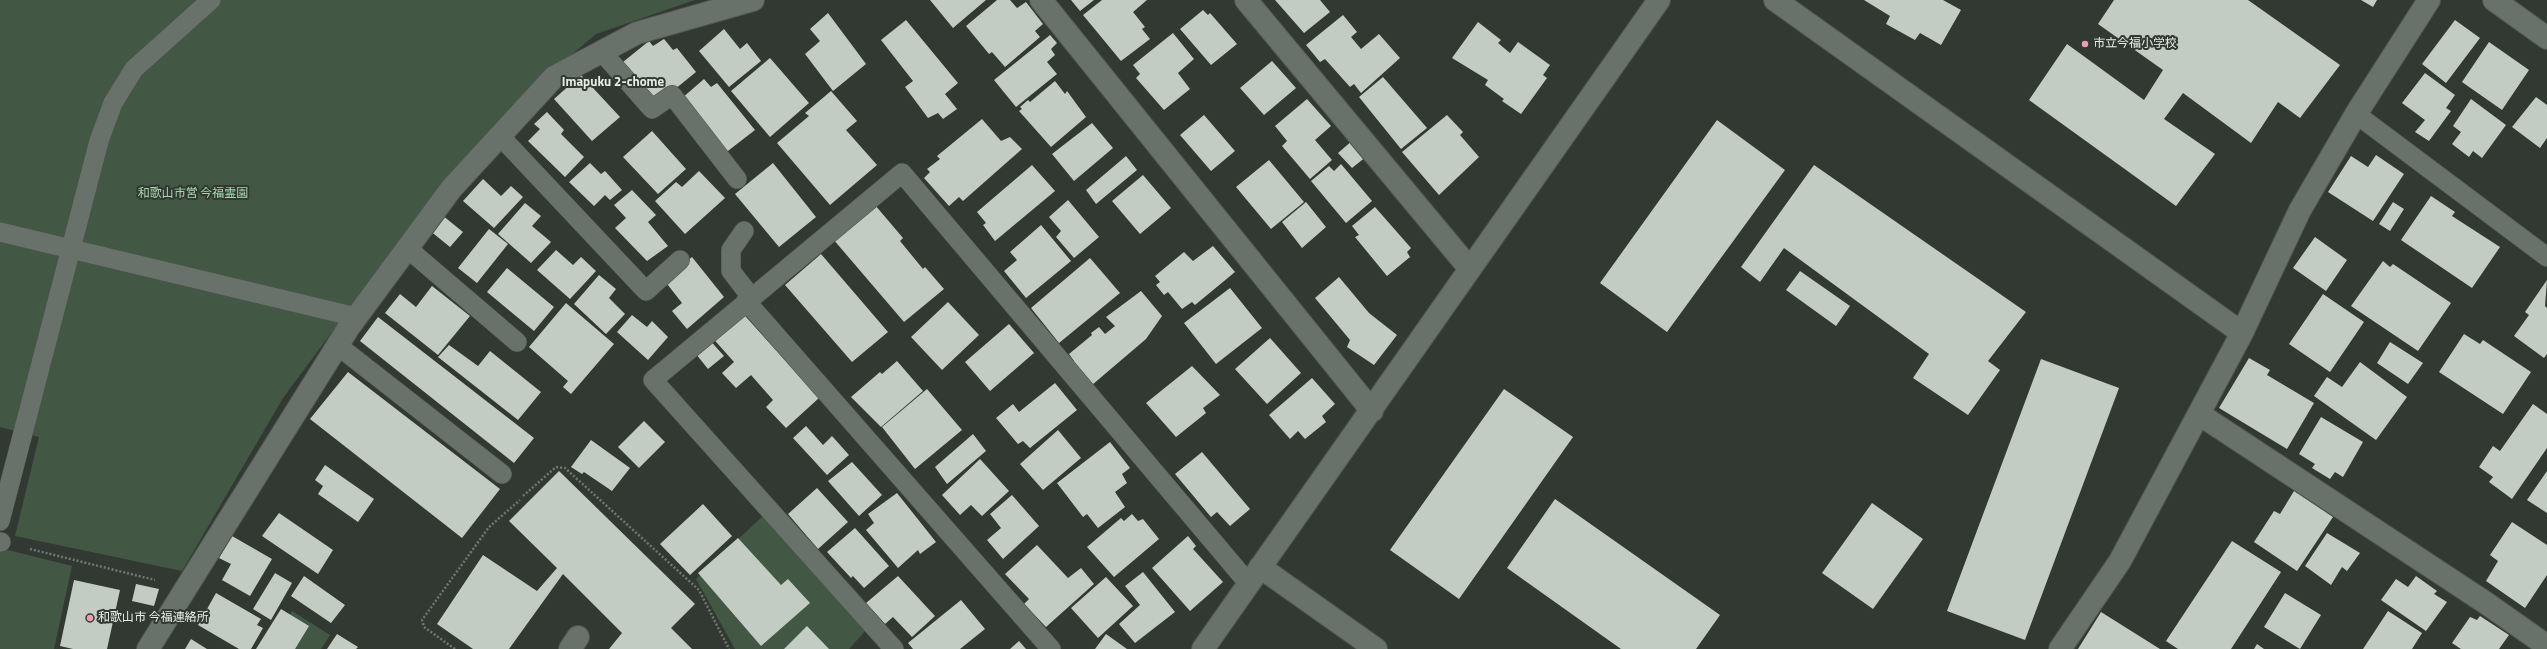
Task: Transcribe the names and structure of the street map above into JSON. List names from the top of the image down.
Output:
{
  "districts": ["Imapuku 2-chome"],
  "parks": ["和歌山市営 今福霊園"],
  "places": ["市立今福小学校", "和歌山市 今福連絡所"]
}
